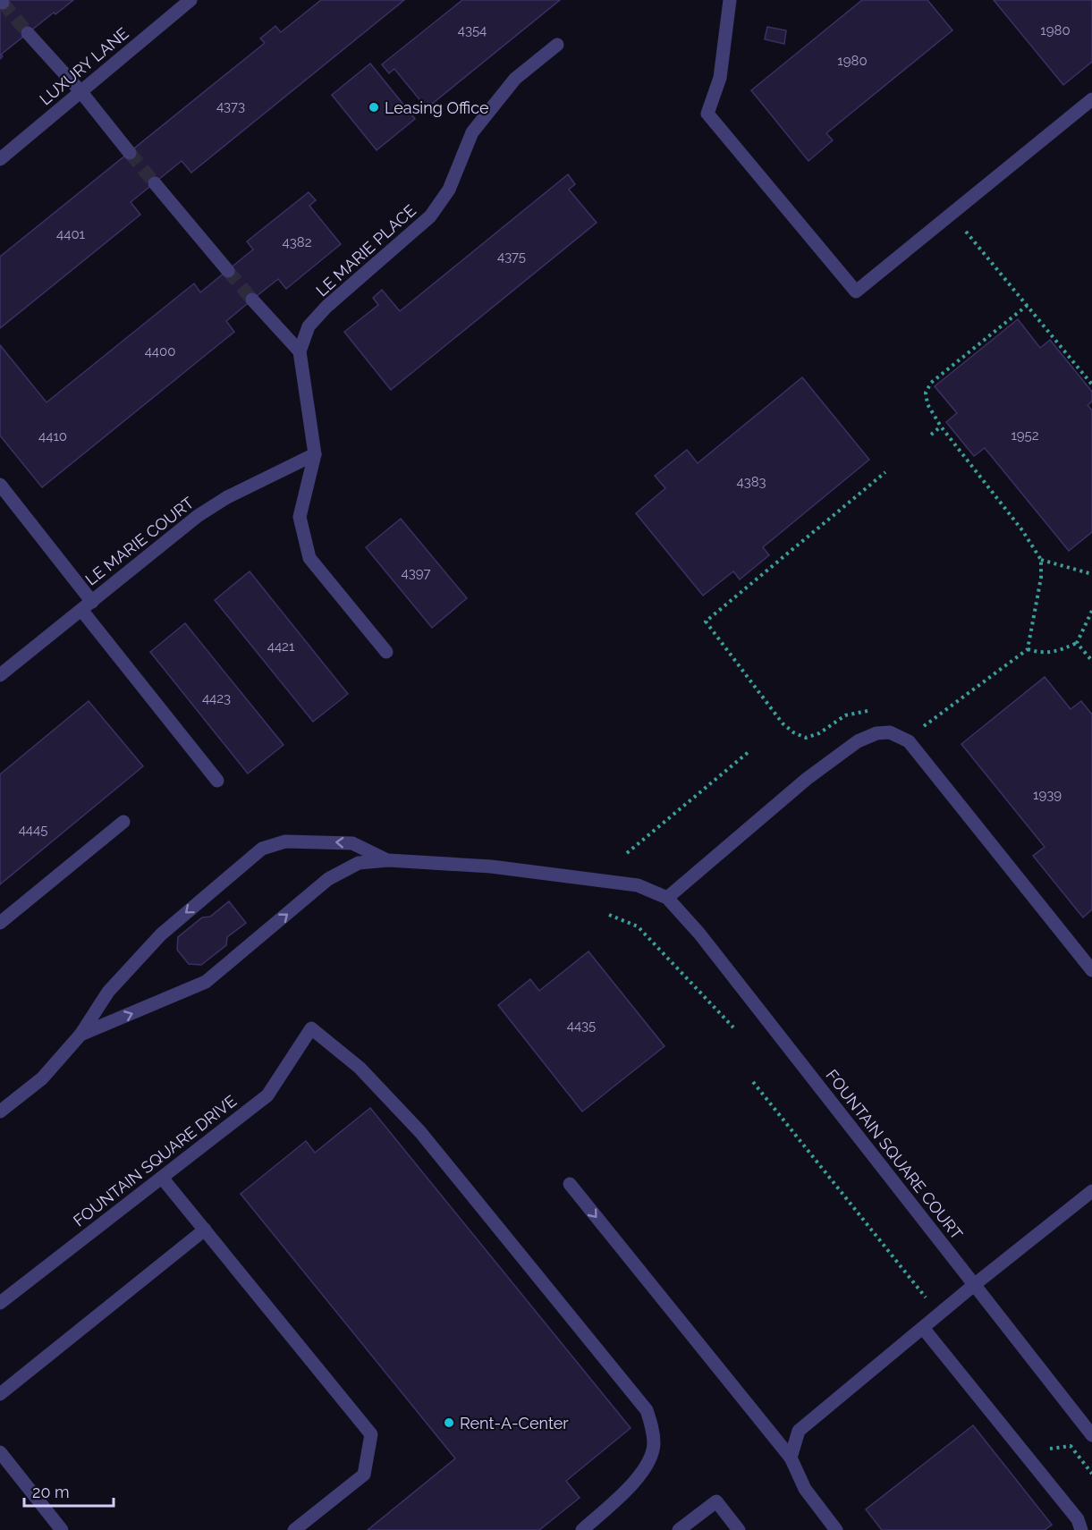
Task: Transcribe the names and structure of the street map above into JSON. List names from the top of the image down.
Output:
{
  "streets": {
    "street": [
      "LUXURY LANE",
      "LE MARIE PLACE",
      "LE MARIE COURT",
      "FOUNTAIN SQUARE COURT",
      "FOUNTAIN SQUARE DRIVE"
    ]
  },
  "crossings": [
    ["LE MARIE PLACE", "LE MARIE COURT"]
  ],
  "places": ["Leasing Office", "Rent-A-Center"],
  "house_numbers": [
    "4354",
    "1980",
    "1980",
    "4373",
    "4401",
    "4382",
    "4375",
    "4400",
    "1952",
    "4410",
    "4383",
    "4397",
    "4421",
    "4423",
    "1939",
    "4445",
    "4435"
  ],
  "scale_bar": "20 m"
}
